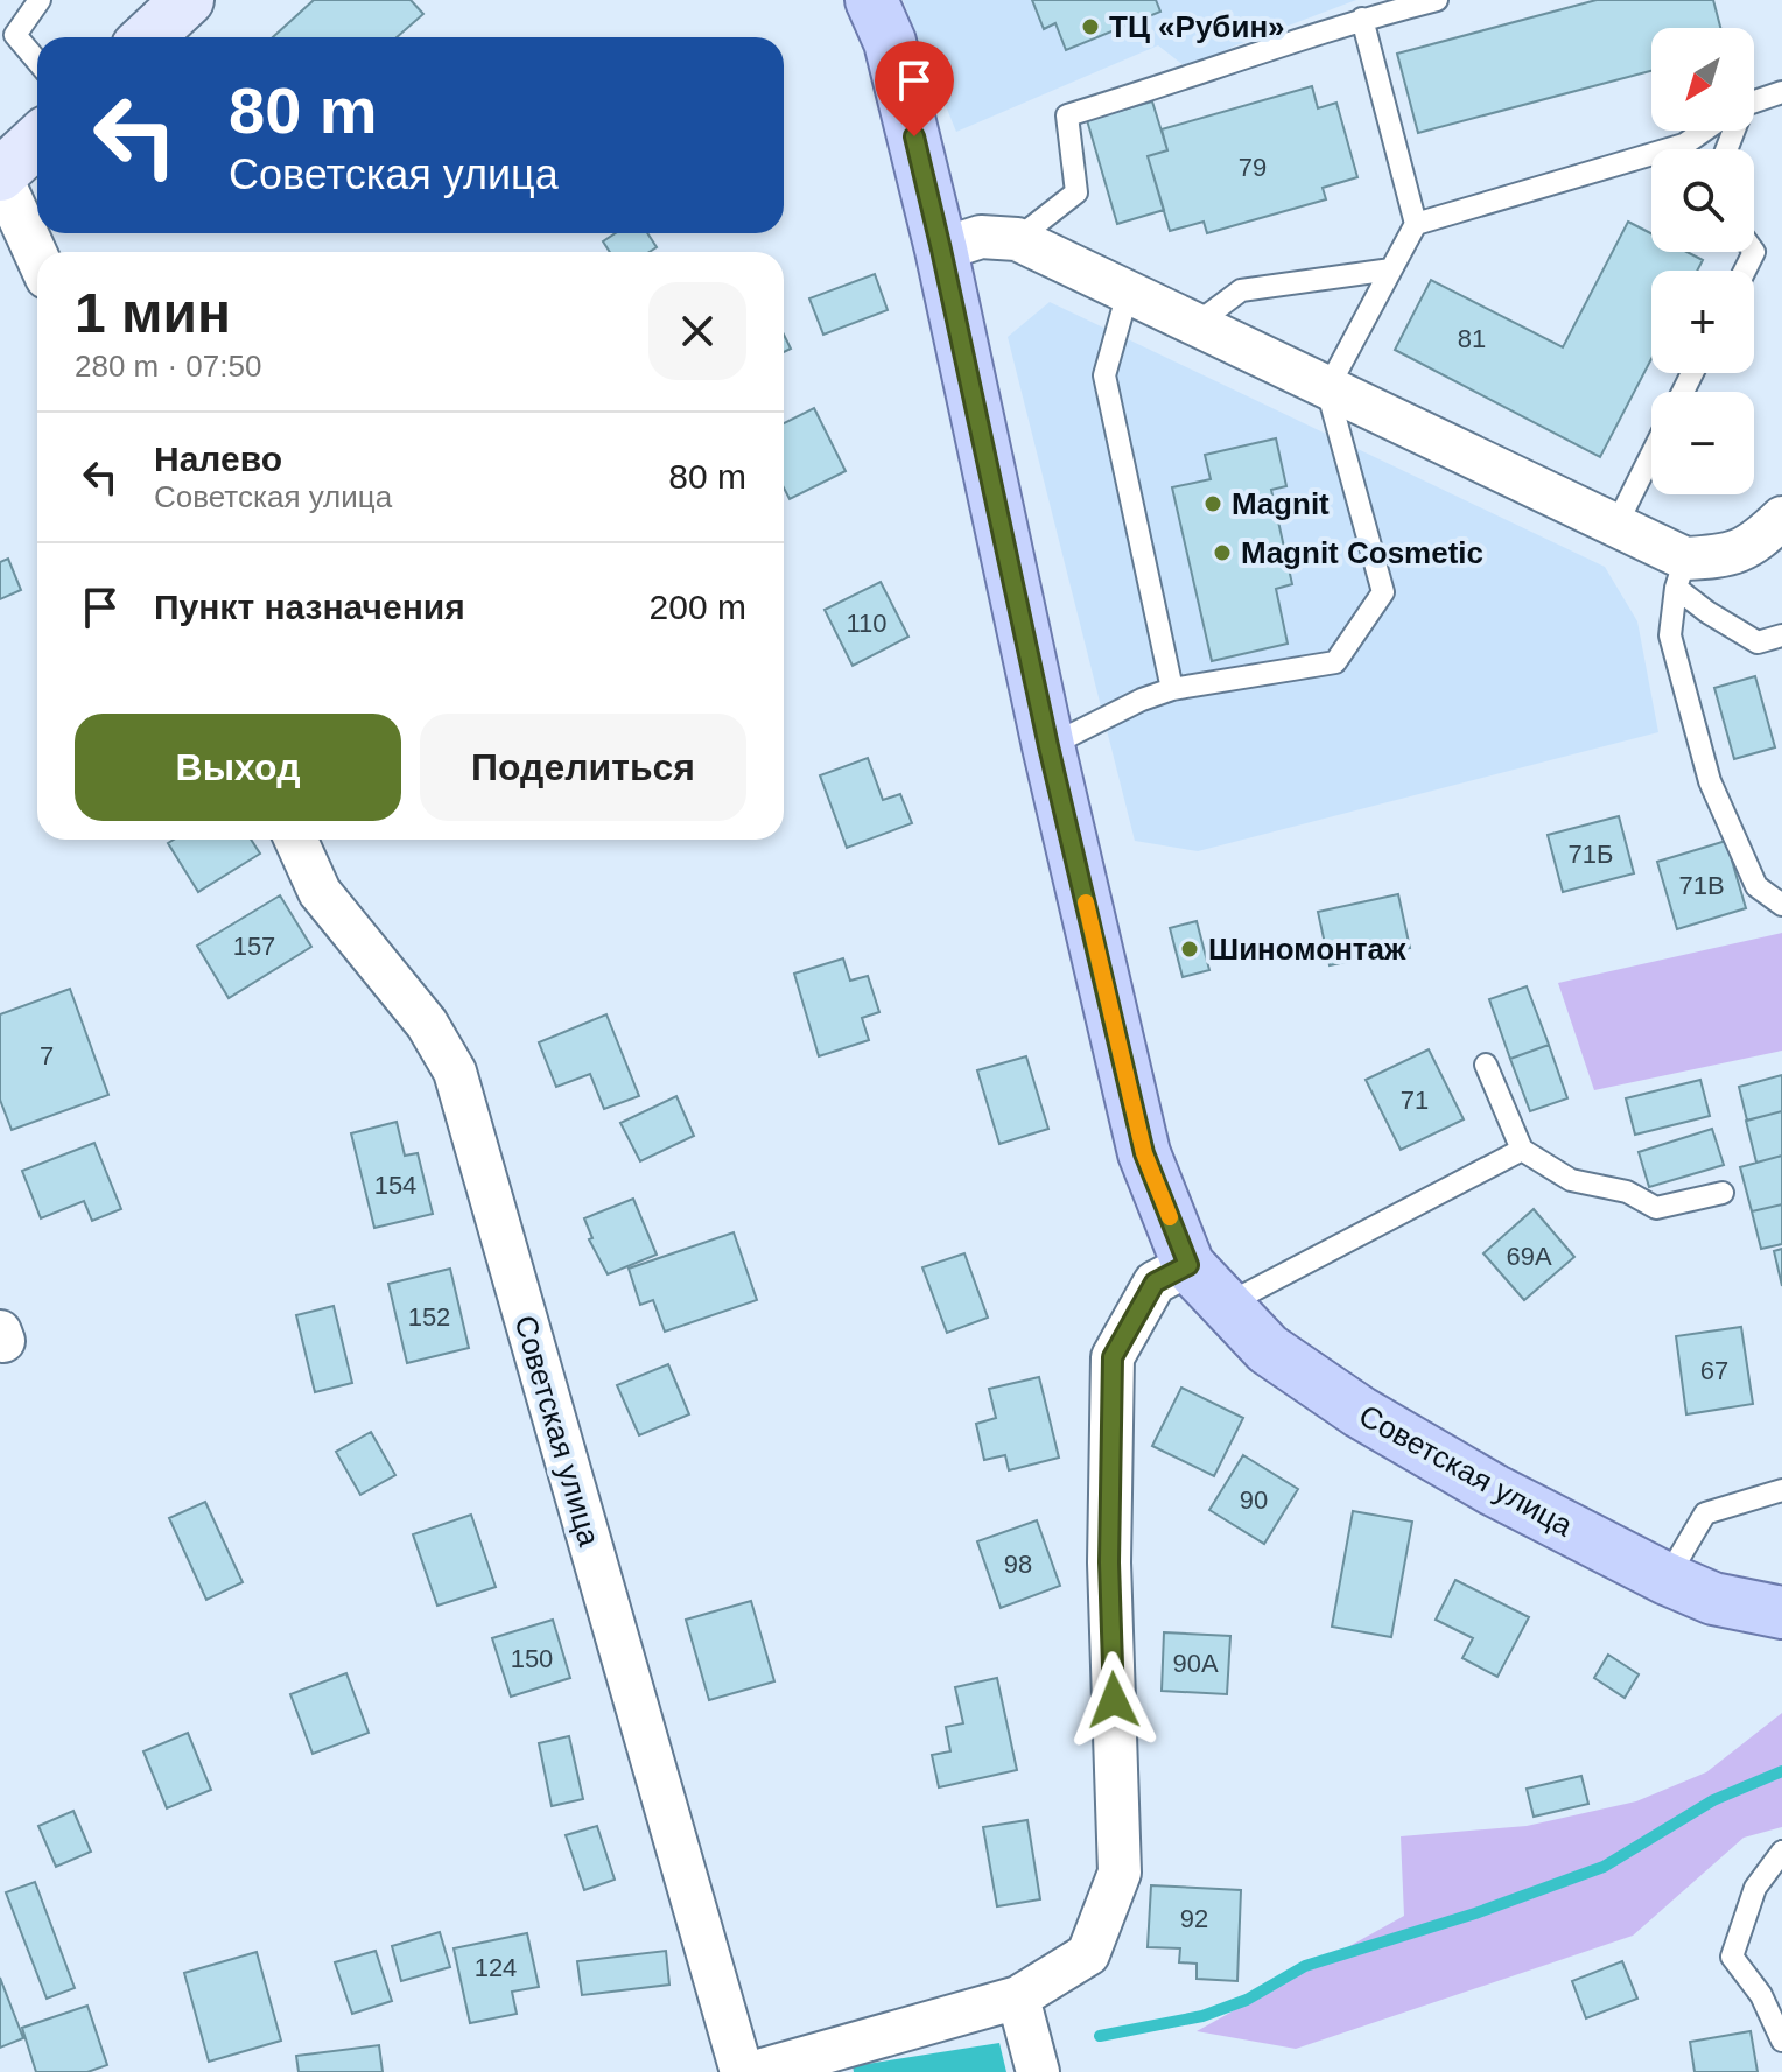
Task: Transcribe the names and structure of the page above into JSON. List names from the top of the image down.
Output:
{
  "streets": {
    "main road": ["Советская улица"]
  },
  "places": [
    "ТЦ «Рубин»",
    "Magnit",
    "Magnit Cosmetic",
    "Шиномонтаж"
  ],
  "house_numbers": [
    "79",
    "81",
    "110",
    "71Б",
    "71В",
    "157",
    "7",
    "71",
    "154",
    "69А",
    "152",
    "67",
    "90",
    "98",
    "150",
    "90А",
    "92",
    "124"
  ],
  "north": "bottom left",
  "page": {
    "map_buttons": ["+", "−"],
    "turn": ["80 m", "Советская улица"],
    "heading": ["1 мин", "280 m · 07:50"],
    "list": [
      {
        "name": "Налево",
        "note": "Советская улица",
        "value": "80 m"
      },
      {
        "name": "Пункт назначения",
        "value": "200 m"
      }
    ],
    "buttons": ["Выход", "Поделиться"]
  }
}
